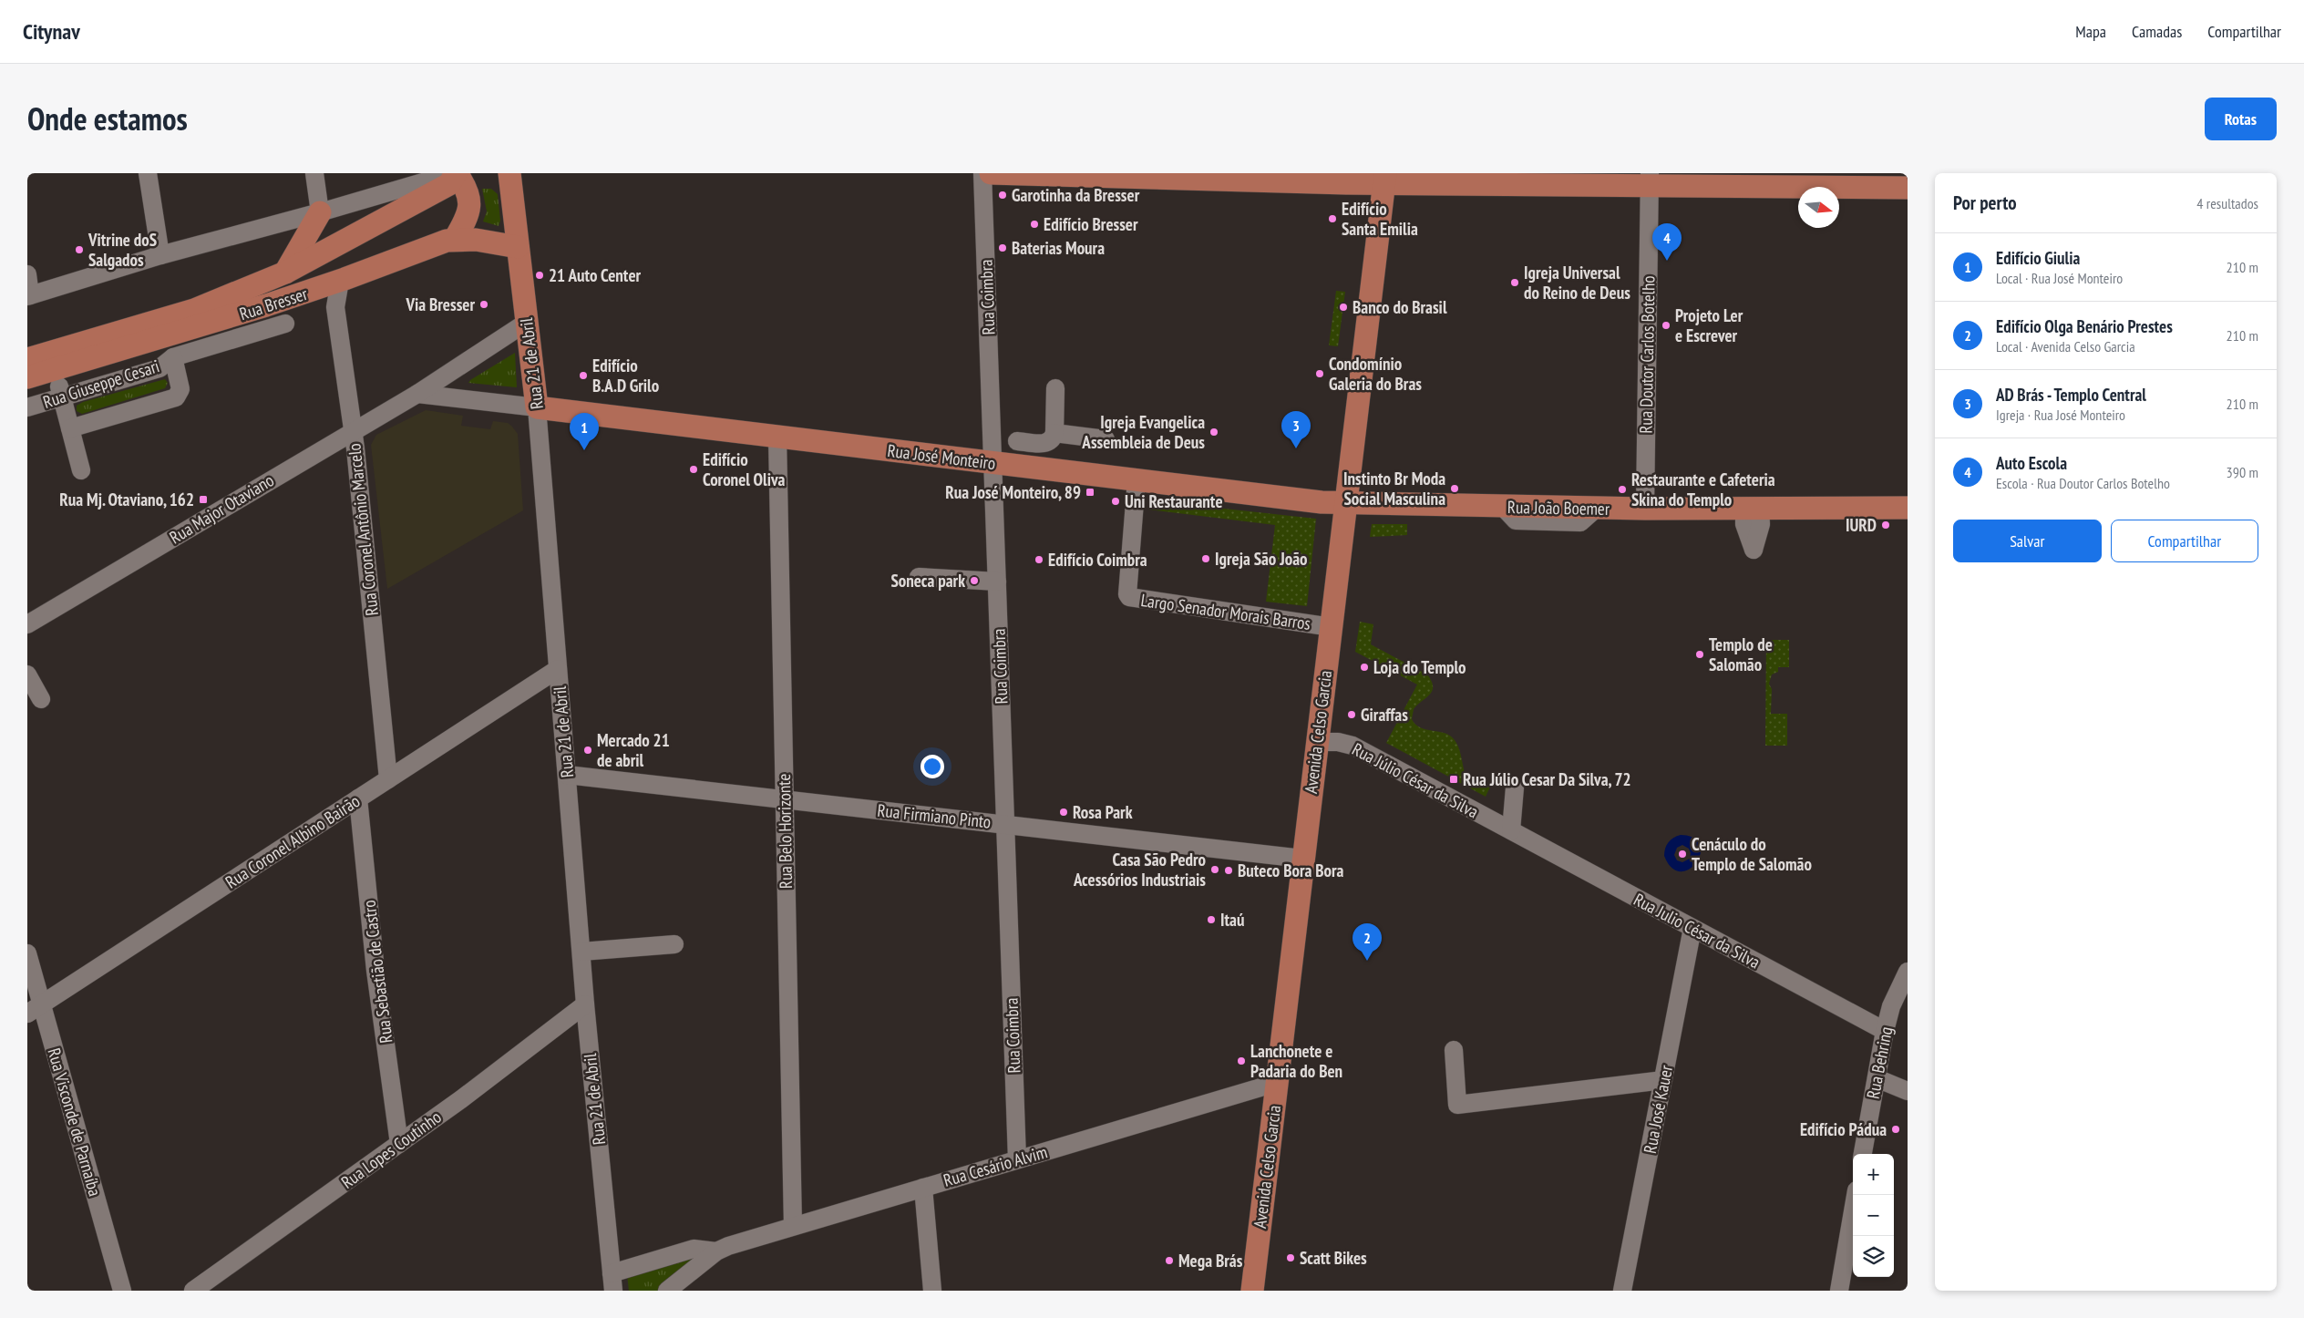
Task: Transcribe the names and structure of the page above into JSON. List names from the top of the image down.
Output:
{
  "streets": {
    "main road": [
      "Rua Bresser",
      "Rua 21 de Abril",
      "Rua José Monteiro",
      "Rua João Boemer",
      "Avenida Celso Garcia"
    ],
    "street": [
      "Rua Coimbra",
      "Rua Doutor Carlos Botelho",
      "Rua Giuseppe Cesari",
      "Rua Major Otaviano",
      "Rua Coronel Antônio Marcelo",
      "Largo Senador Morais Barros",
      "Rua Júlio César da Silva",
      "Rua Firmiano Pinto",
      "Rua Belo Horizonte",
      "Rua Coronel Albino Bairão",
      "Rua Julio César da Silva",
      "Rua Sebastião de Castro",
      "Rua Behring",
      "Rua José Kauer",
      "Rua Visconde de Parnaíba",
      "Rua Lopes Coutinho",
      "Rua Cesário Alvim"
    ]
  },
  "crossings": [
    ["Rua Coimbra", "Rua José Monteiro"],
    ["Rua Coimbra", "Rua Firmiano Pinto"],
    ["Rua Coimbra", "Rua Cesário Alvim"],
    ["Rua Bresser", "Rua 21 de Abril"],
    ["Rua Bresser", "Rua Coronel Antônio Marcelo"],
    ["Rua Doutor Carlos Botelho", "Rua João Boemer"],
    ["Rua 21 de Abril", "Rua José Monteiro"],
    ["Rua 21 de Abril", "Rua Major Otaviano"],
    ["Rua 21 de Abril", "Rua Firmiano Pinto"],
    ["Rua 21 de Abril", "Rua Coronel Albino Bairão"],
    ["Rua 21 de Abril", "Rua Lopes Coutinho"],
    ["Rua 21 de Abril", "Rua Cesário Alvim"],
    ["Rua José Monteiro", "Rua João Boemer"],
    ["Rua José Monteiro", "Largo Senador Morais Barros"],
    ["Rua José Monteiro", "Avenida Celso Garcia"],
    ["Rua José Monteiro", "Rua Belo Horizonte"],
    ["Rua João Boemer", "Avenida Celso Garcia"],
    ["Rua Major Otaviano", "Rua Coronel Antônio Marcelo"],
    ["Rua Coronel Antônio Marcelo", "Rua Coronel Albino Bairão"],
    ["Largo Senador Morais Barros", "Avenida Celso Garcia"],
    ["Avenida Celso Garcia", "Rua Júlio César da Silva"],
    ["Avenida Celso Garcia", "Rua Firmiano Pinto"],
    ["Avenida Celso Garcia", "Rua Cesário Alvim"],
    ["Rua Júlio César da Silva", "Rua Julio César da Silva"],
    ["Rua Firmiano Pinto", "Rua Belo Horizonte"],
    ["Rua Belo Horizonte", "Rua Cesário Alvim"],
    ["Rua Coronel Albino Bairão", "Rua Sebastião de Castro"],
    ["Rua Coronel Albino Bairão", "Rua Visconde de Parnaíba"],
    ["Rua Julio César da Silva", "Rua Behring"],
    ["Rua Julio César da Silva", "Rua José Kauer"],
    ["Rua Sebastião de Castro", "Rua Lopes Coutinho"]
  ],
  "places": {
    "other": [
      "Garotinha da Bresser",
      "Edifício Santa Emilia",
      "Edifício Bresser",
      "Baterias Moura",
      "Vitrine doS Salgados",
      "21 Auto Center",
      "Igreja Universal do Reino de Deus",
      "Via Bresser",
      "Banco do Brasil",
      "Projeto Ler e Escrever",
      "Condomínio Galeria do Bras",
      "Edifício B.A.D Grilo",
      "Igreja Evangelica Assembleia de Deus",
      "Edifício Coronel Oliva",
      "Instinto Br Moda Social Masculina",
      "Restaurante e Cafeteria Skina do Templo",
      "Uni Restaurante",
      "IURD",
      "Igreja São João",
      "Edifício Coimbra",
      "Soneca park",
      "Templo de Salomão",
      "Loja do Templo",
      "Giraffas",
      "Mercado 21 de abril",
      "Rosa Park",
      "Cenáculo do Templo de Salomão",
      "Casa São Pedro Acessórios Industriais",
      "Buteco Bora Bora",
      "Itaú",
      "Lanchonete e Padaria do Ben",
      "Edifício Pádua",
      "Scatt Bikes",
      "Mega Brás"
    ],
    "transit": ["Rua José Monteiro, 89", "Rua Mj. Otaviano, 162", "Rua Júlio Cesar Da Silva, 72"]
  },
  "north": "right",
  "page": {
    "header": "Citynav",
    "nav": ["Mapa", "Camadas", "Compartilhar"],
    "title": "Onde estamos",
    "buttons": [
      "Rotas",
      ["Salvar", "Compartilhar"]
    ],
    "heading": ["Por perto", "4 resultados"],
    "pins": [
      "4",
      "3",
      "1",
      "2"
    ],
    "list": [
      {
        "mark": "1",
        "name": "Edifício Giulia",
        "note": "Local · Rua José Monteiro",
        "value": "210 m"
      },
      {
        "mark": "2",
        "name": "Edifício Olga Benário Prestes",
        "note": "Local · Avenida Celso Garcia",
        "value": "210 m"
      },
      {
        "mark": "3",
        "name": "AD Brás - Templo Central",
        "note": "Igreja · Rua José Monteiro",
        "value": "210 m"
      },
      {
        "mark": "4",
        "name": "Auto Escola",
        "note": "Escola · Rua Doutor Carlos Botelho",
        "value": "390 m"
      }
    ],
    "map_buttons": ["+", "−"]
  }
}
